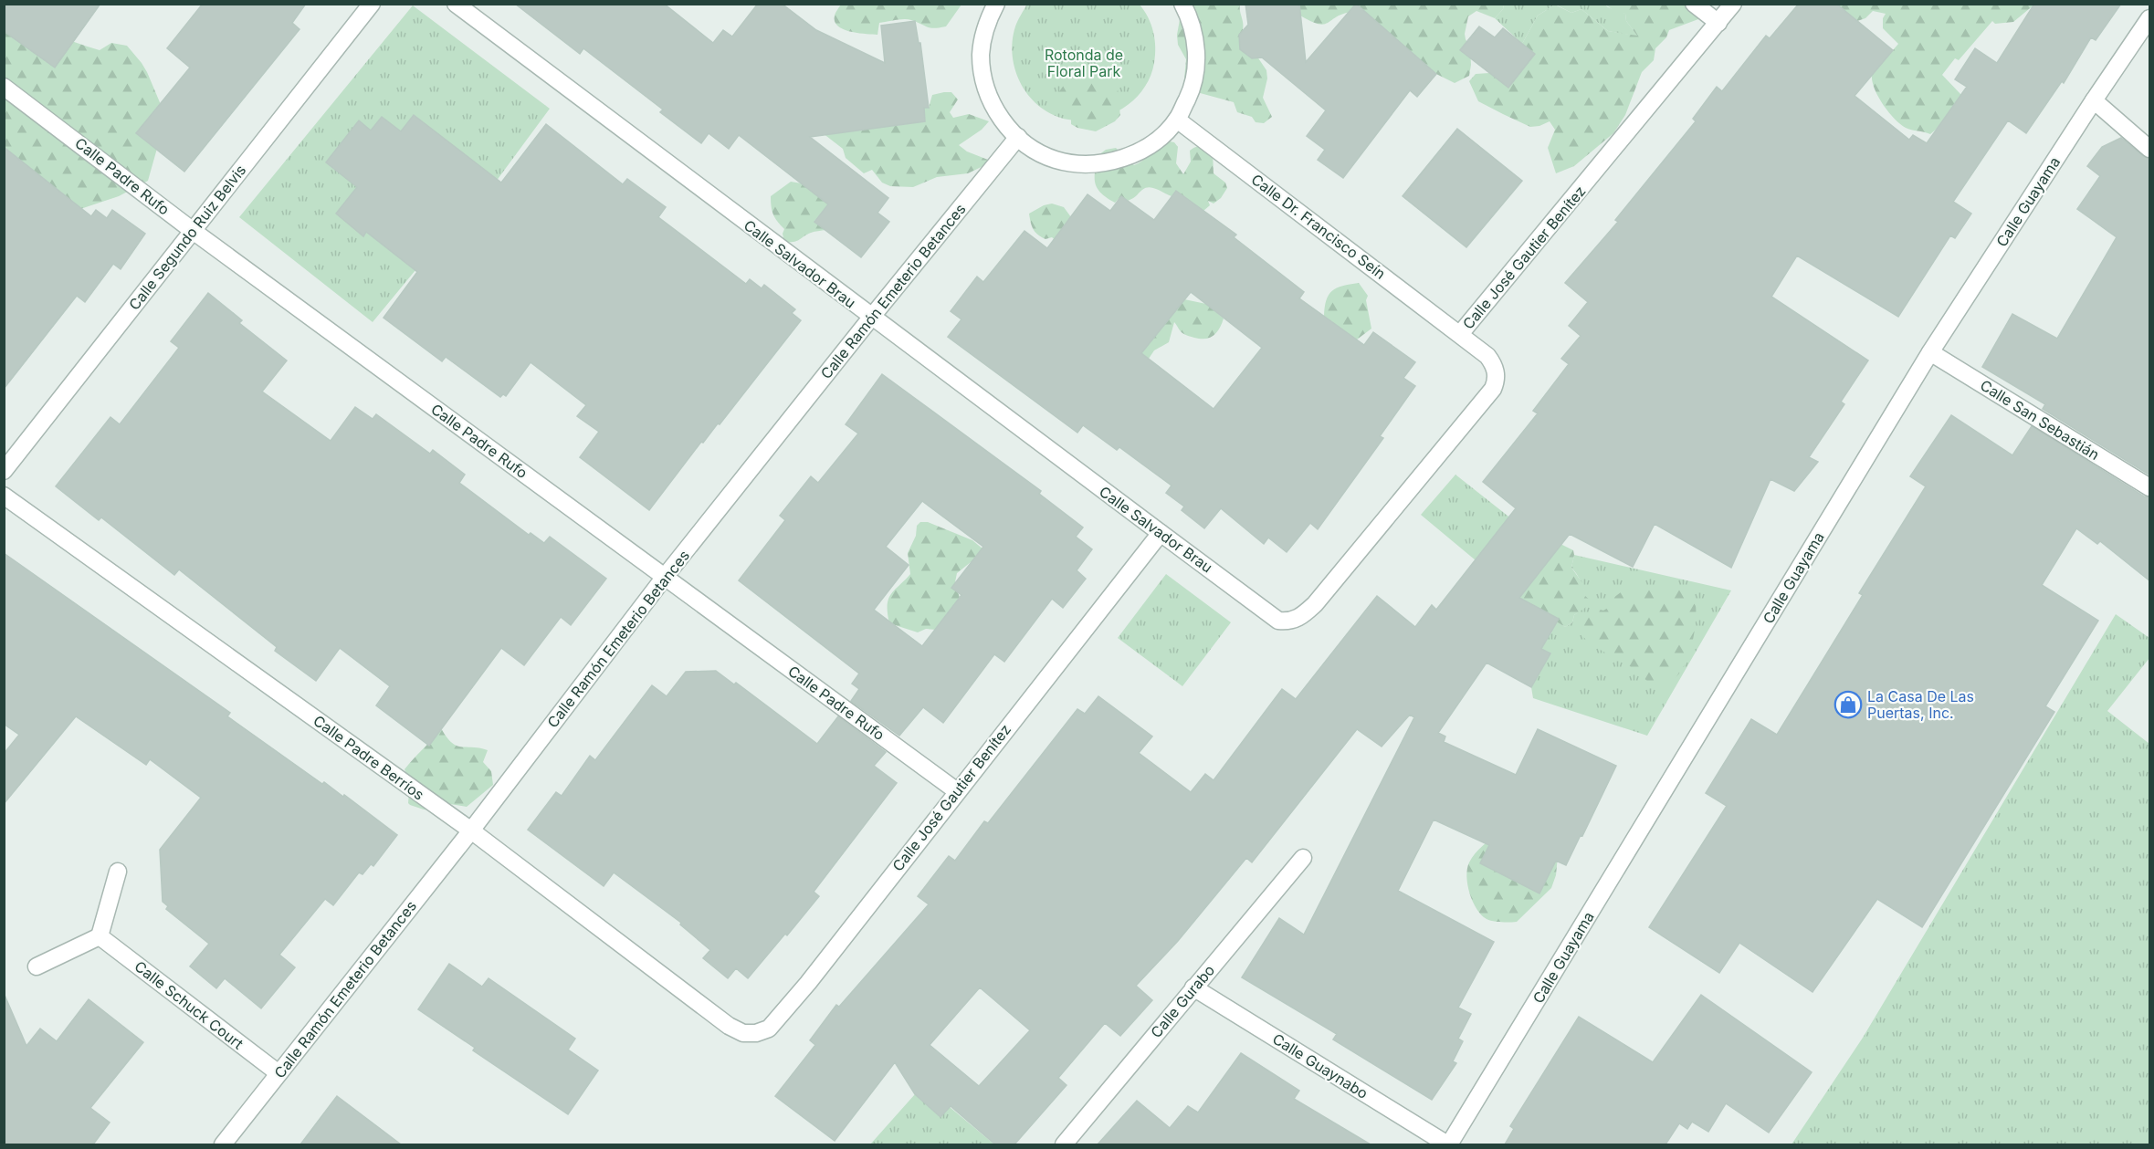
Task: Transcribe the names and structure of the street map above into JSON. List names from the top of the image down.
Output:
{
  "streets": {
    "street": [
      "Calle Padre Rufo",
      "Calle Guayama",
      "Calle Dr. Francisco Seín",
      "Calle Segundo Ruiz Belvis",
      "Calle José Gautier Benítez",
      "Calle Salvador Brau",
      "Calle Ramón Emeterio Betances",
      "Calle San Sebastián",
      "Calle Padre Berríos",
      "Calle Gurabo",
      "Calle Schuck Court",
      "Calle Guaynabo"
    ]
  },
  "crossings": [
    ["Calle Padre Rufo", "Calle Segundo Ruiz Belvis"],
    ["Calle Padre Rufo", "Calle José Gautier Benítez"],
    ["Calle Padre Rufo", "Calle Ramón Emeterio Betances"],
    ["Calle Guayama", "Calle San Sebastián"],
    ["Calle Guayama", "Calle Guaynabo"],
    ["Calle Dr. Francisco Seín", "Calle José Gautier Benítez"],
    ["Calle José Gautier Benítez", "Calle Salvador Brau"],
    ["Calle José Gautier Benítez", "Calle Padre Berríos"],
    ["Calle Salvador Brau", "Calle Ramón Emeterio Betances"],
    ["Calle Ramón Emeterio Betances", "Calle Padre Berríos"],
    ["Calle Ramón Emeterio Betances", "Calle Schuck Court"],
    ["Calle Gurabo", "Calle Guaynabo"]
  ],
  "parks": ["Rotonda de Floral Park"],
  "places": {
    "shop": ["La Casa De Las Puertas, Inc."]
  }
}
